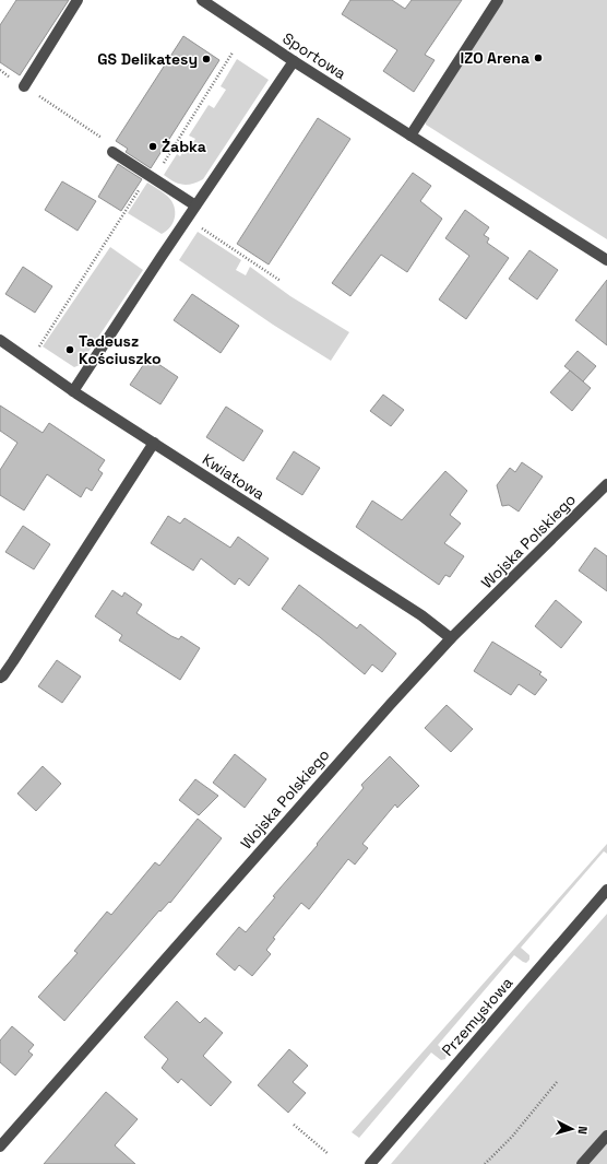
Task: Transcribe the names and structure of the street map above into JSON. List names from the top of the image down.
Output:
{
  "streets": {
    "street": [
      "Sportowa",
      "Kwiatowa",
      "Wojska Polskiego",
      "Przemysłowa"
    ]
  },
  "crossings": [
    ["Kwiatowa", "Wojska Polskiego"]
  ],
  "places": [
    "IZO Arena",
    "GS Delikatesy",
    "Żabka",
    "Tadeusz Kościuszko"
  ],
  "north": "right"
}
